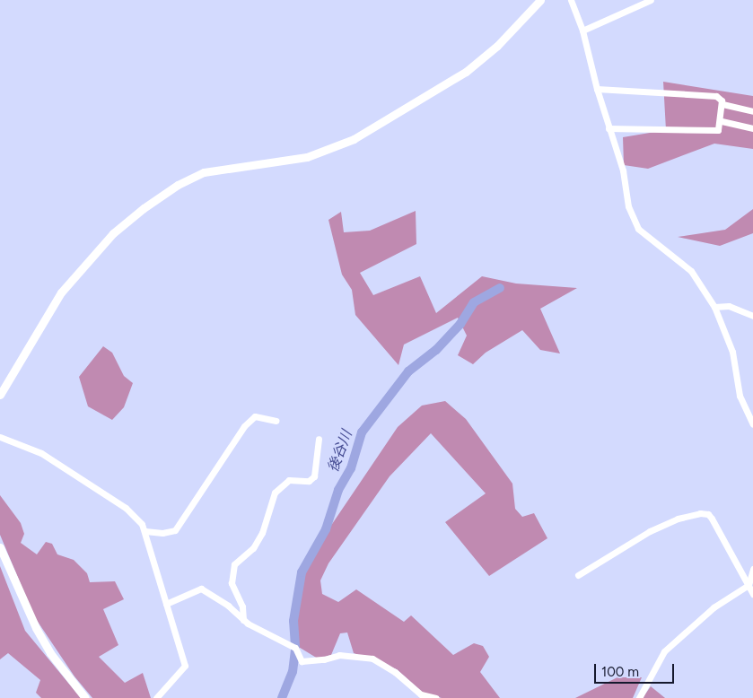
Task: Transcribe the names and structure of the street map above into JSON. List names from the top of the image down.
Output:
{
  "water": ["後谷川"],
  "scale_bar": "100 m"
}
